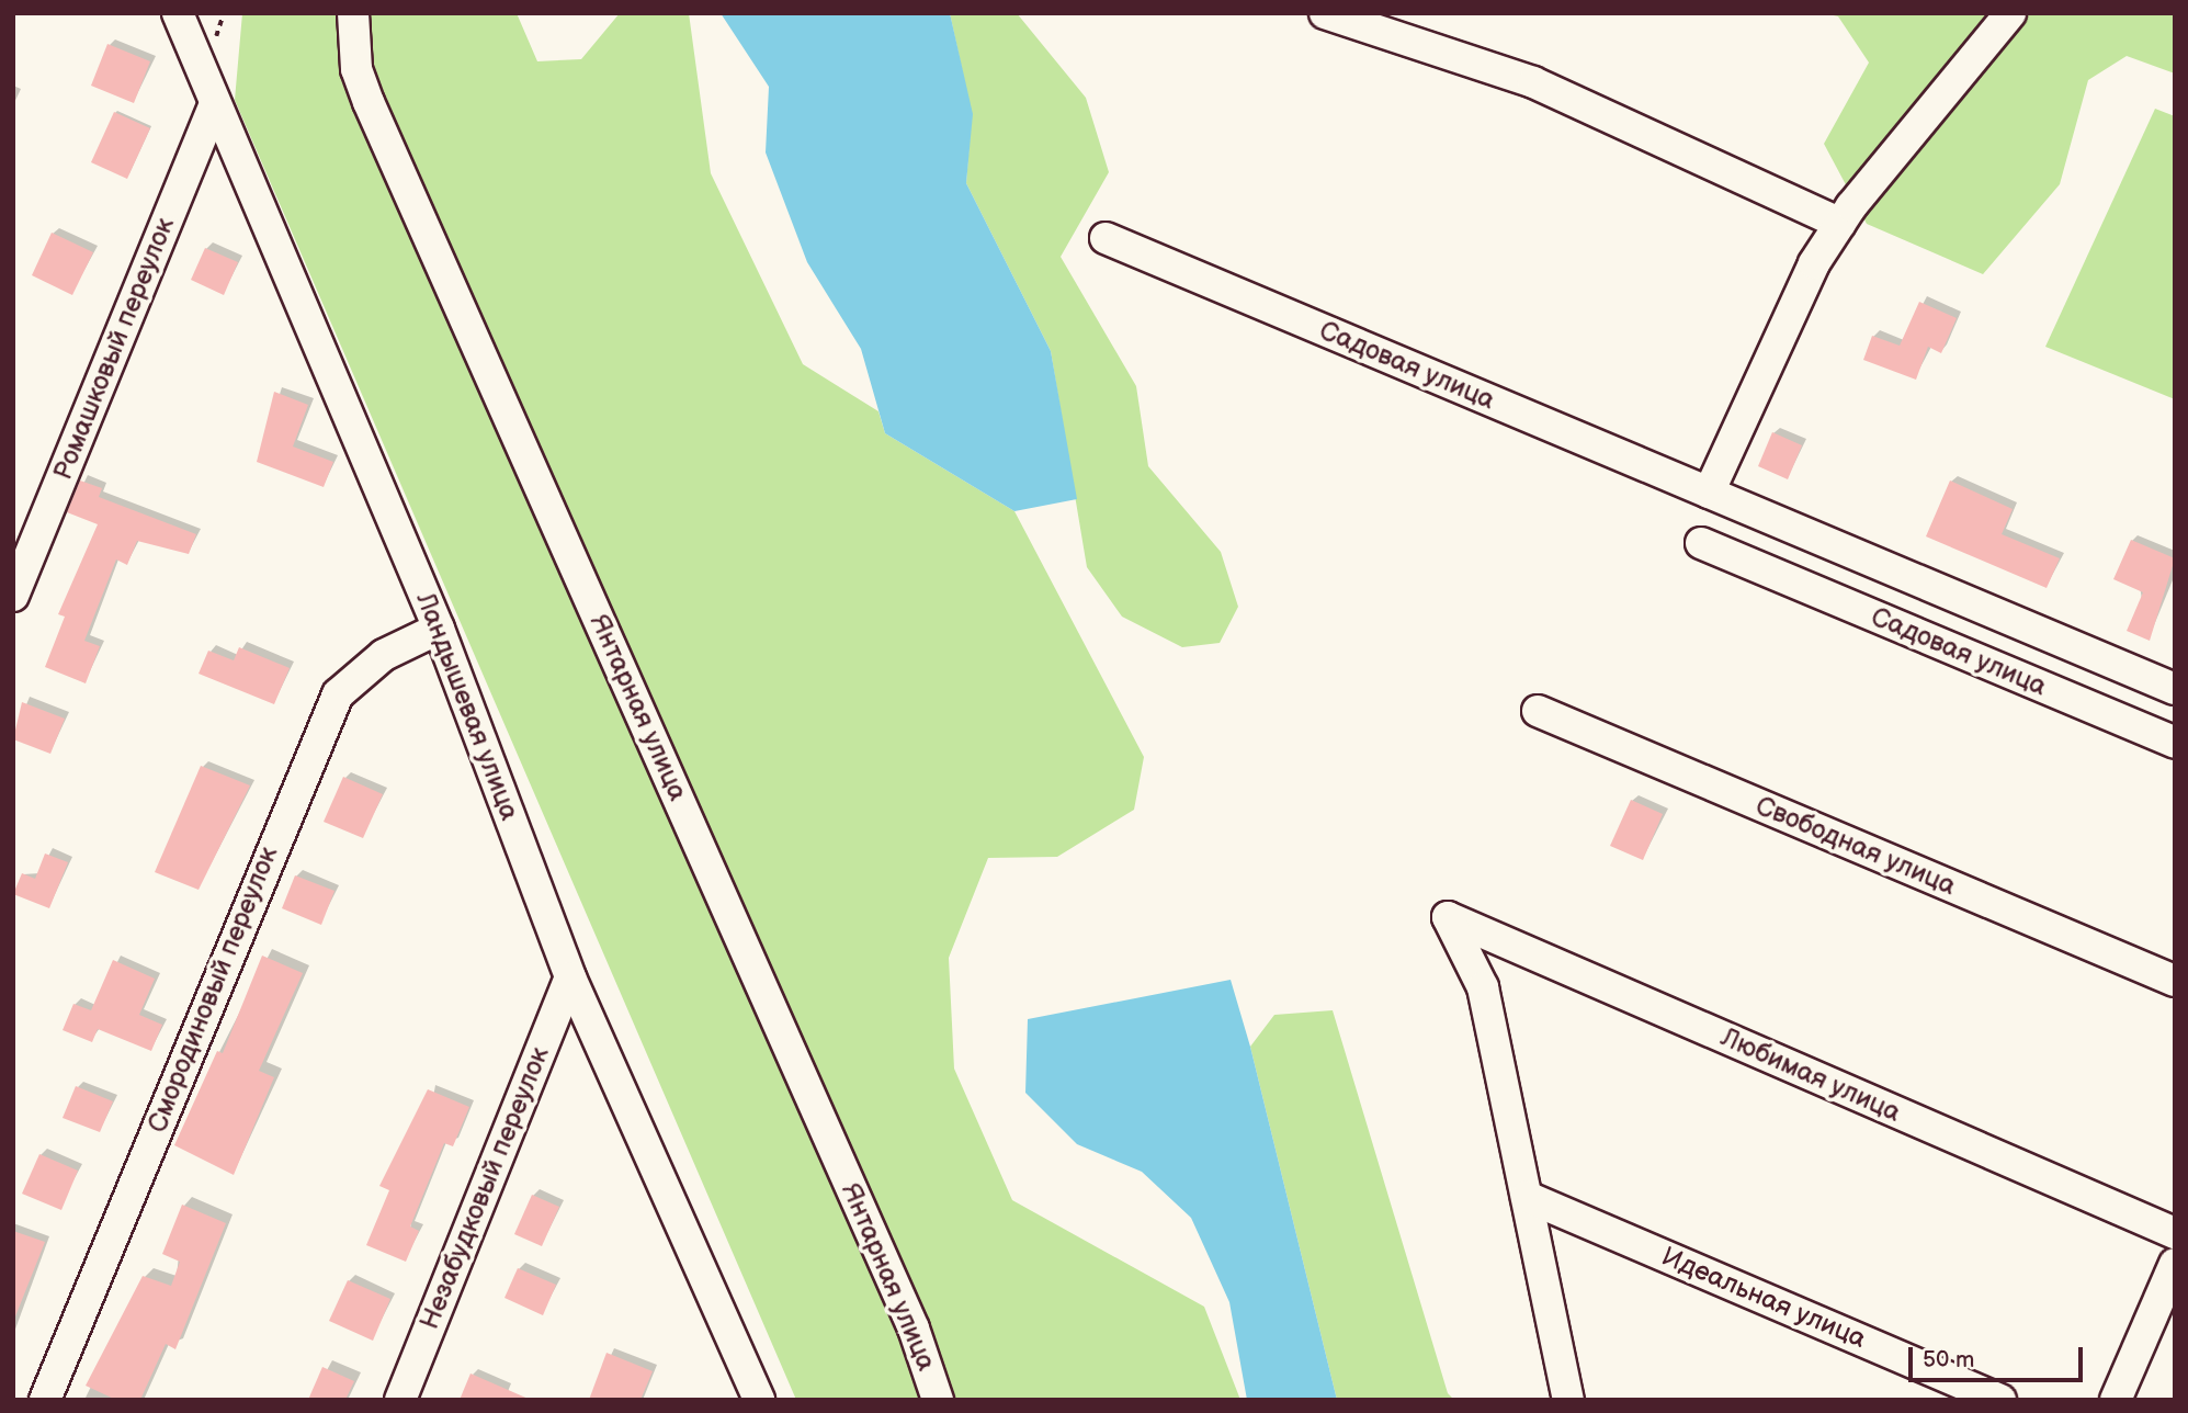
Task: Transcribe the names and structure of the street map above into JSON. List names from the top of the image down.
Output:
{
  "streets": {
    "street": [
      "Ромашковый переулок",
      "Садовая улица",
      "Ландышевая улица",
      "Янтарная улица",
      "Свободная улица",
      "Смородиновый переулок",
      "Любимая улица",
      "Незабудковый переулок",
      "Идеальная улица"
    ]
  },
  "crossings": [
    ["Ромашковый переулок", "Ландышевая улица"],
    ["Ландышевая улица", "Смородиновый переулок"],
    ["Ландышевая улица", "Незабудковый переулок"],
    ["Любимая улица", "Идеальная улица"]
  ],
  "scale_bar": "50 m"
}
